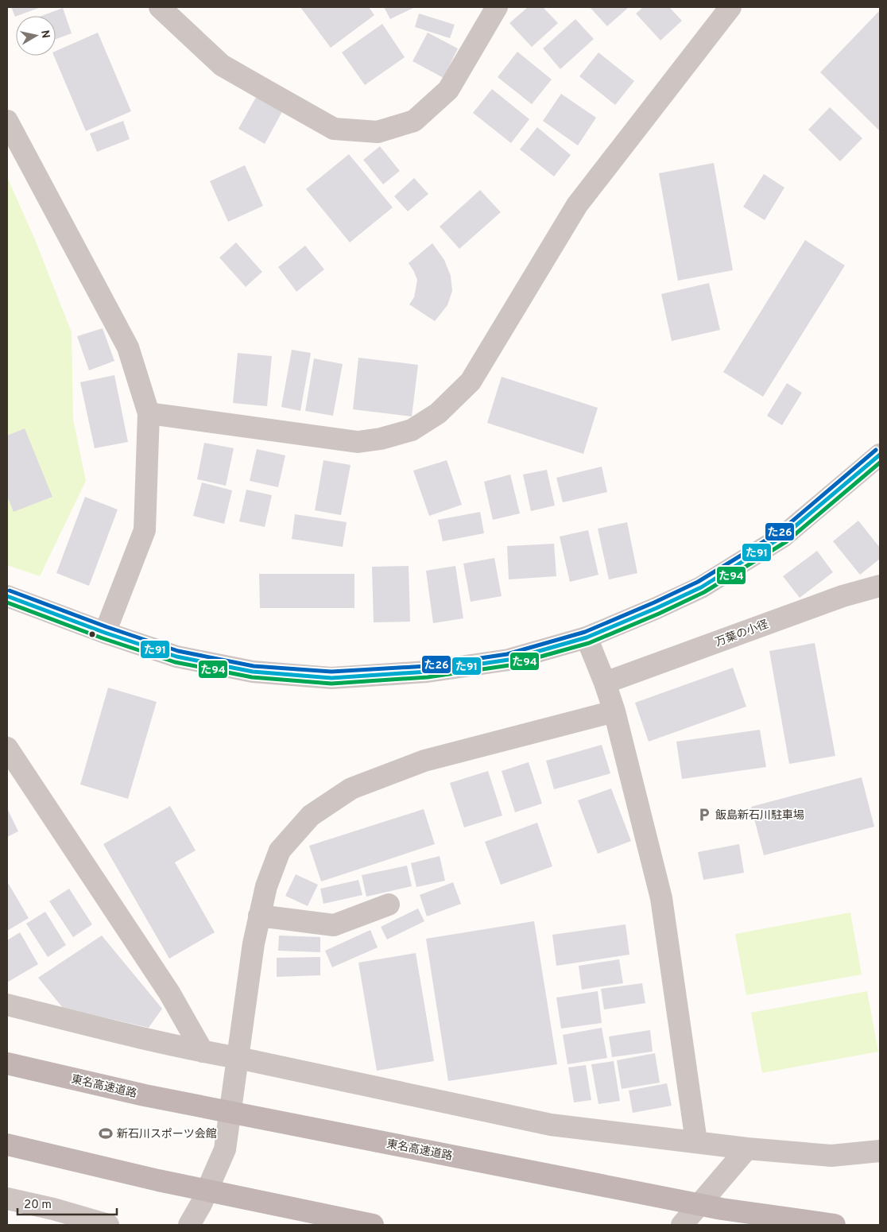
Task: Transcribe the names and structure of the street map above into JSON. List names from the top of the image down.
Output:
{
  "streets": {
    "highway": ["東名高速道路"],
    "street": ["万葉の小径"]
  },
  "places": {
    "parking": ["飯島新石川駐車場"],
    "sports": ["新石川スポーツ会館"]
  },
  "lines": ["transit line た26", "transit line た91", "transit line た94"],
  "scale_bar": "20 m",
  "north": "right"
}
